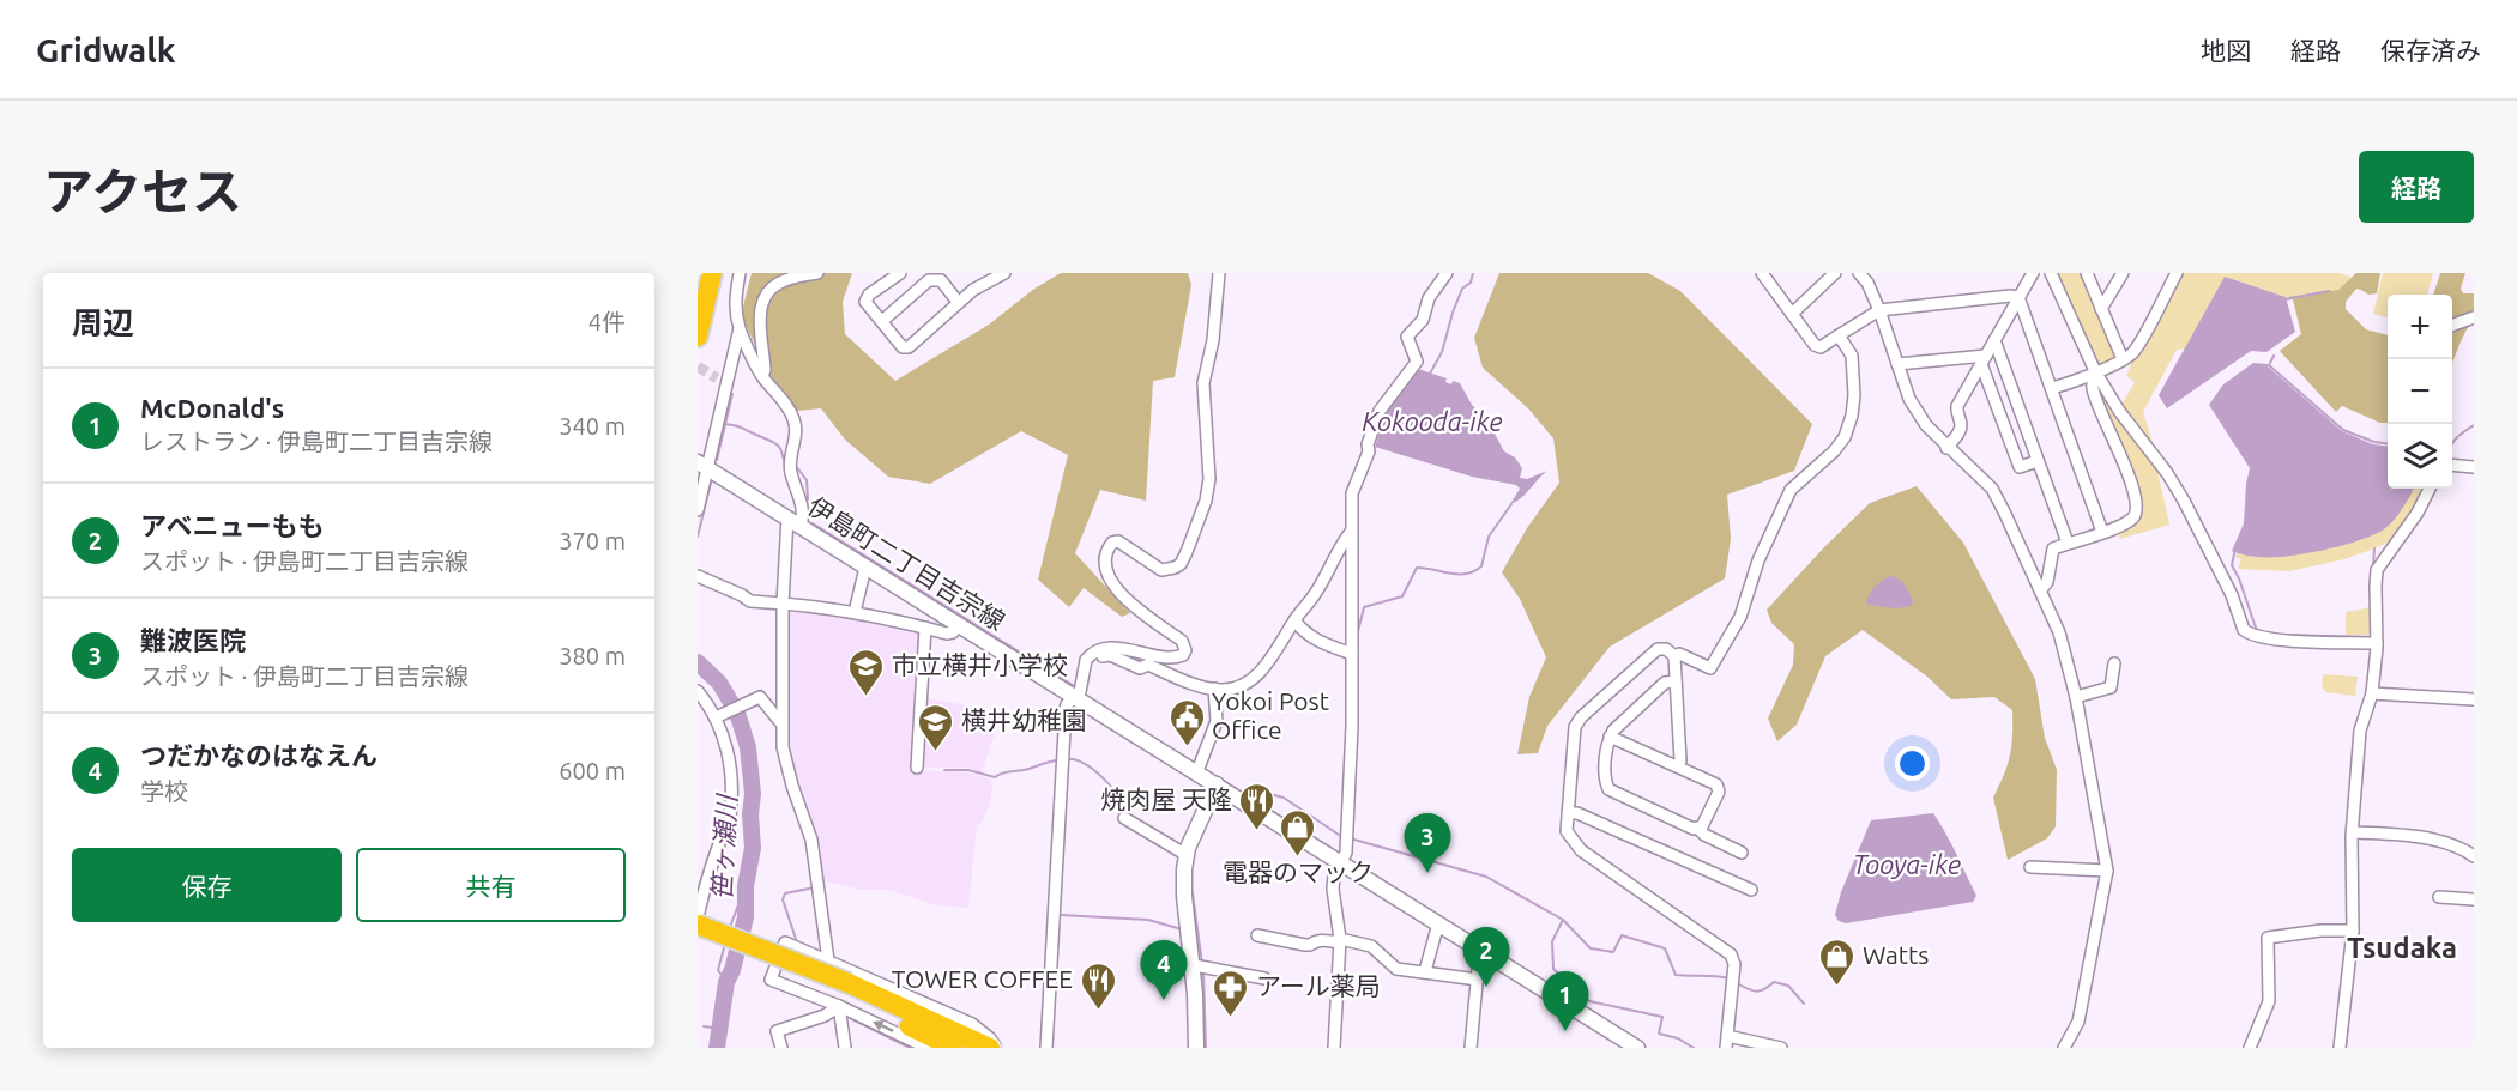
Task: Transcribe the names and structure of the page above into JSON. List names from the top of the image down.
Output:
{
  "streets": {
    "street": ["伊島町二丁目吉宗線"]
  },
  "districts": ["Tsudaka"],
  "water": ["Kokooda-ike", "笹ヶ瀬川", "Tooya-ike"],
  "places": {
    "school or university": ["市立横井小学校", "横井幼稚園"],
    "public building": ["Yokoi Post Office"],
    "restaurant": ["焼肉屋 天隆", "TOWER COFFEE"],
    "shop": ["電器のマック", "Watts"],
    "pharmacy": ["アール薬局"]
  },
  "page": {
    "header": "Gridwalk",
    "nav": ["地図", "経路", "保存済み"],
    "title": "アクセス",
    "buttons": [
      "経路",
      ["保存", "共有"]
    ],
    "heading": ["周辺", "4件"],
    "map_buttons": ["+", "−"],
    "list": [
      {
        "mark": "1",
        "name": "McDonald's",
        "note": "レストラン · 伊島町二丁目吉宗線",
        "value": "340 m"
      },
      {
        "mark": "2",
        "name": "アベニューもも",
        "note": "スポット · 伊島町二丁目吉宗線",
        "value": "370 m"
      },
      {
        "mark": "3",
        "name": "難波医院",
        "note": "スポット · 伊島町二丁目吉宗線",
        "value": "380 m"
      },
      {
        "mark": "4",
        "name": "つだかなのはなえん",
        "note": "学校",
        "value": "600 m"
      }
    ],
    "pins": [
      "3",
      "2",
      "4",
      "1"
    ]
  }
}
